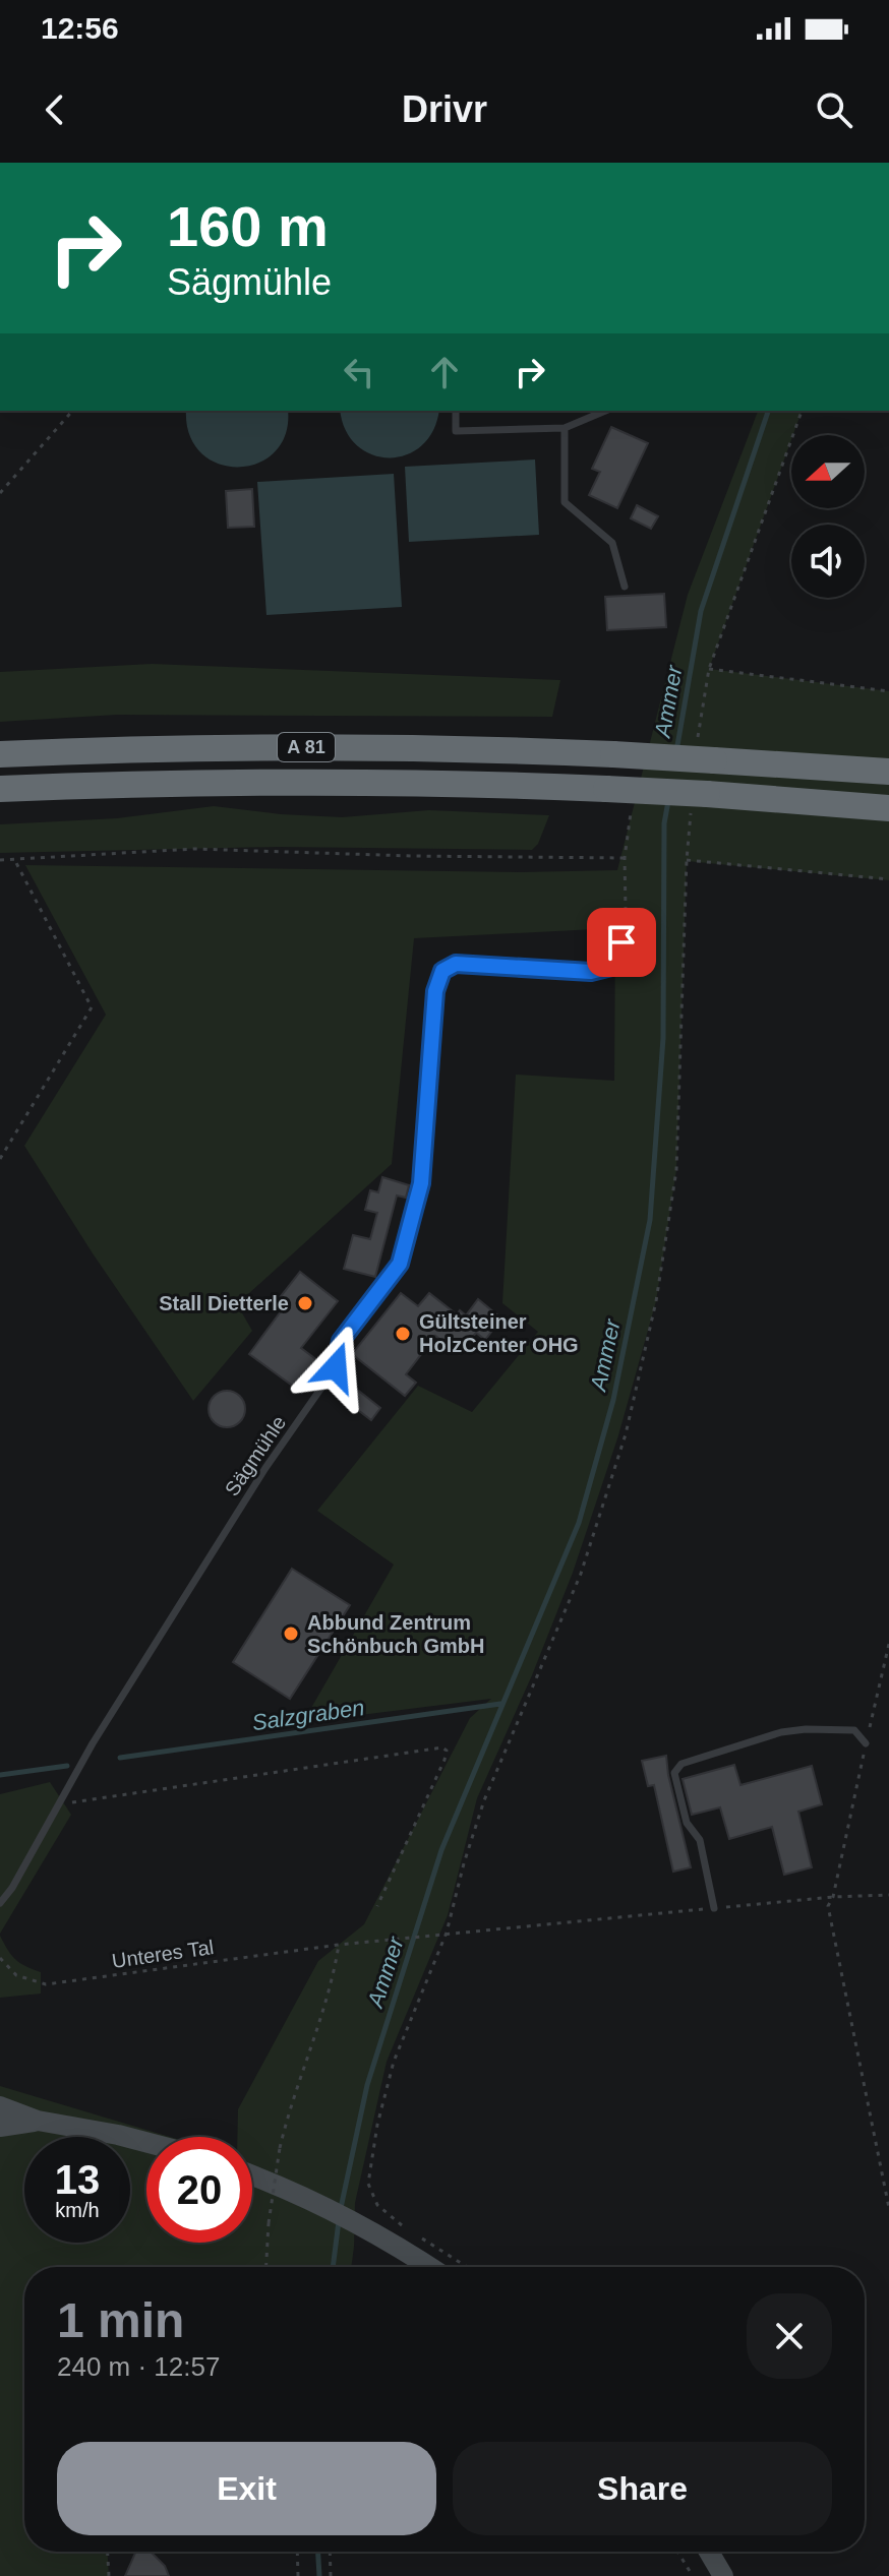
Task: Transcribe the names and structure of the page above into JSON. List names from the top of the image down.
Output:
{
  "streets": {
    "highway": ["A 81"],
    "lane": ["Sägmühle"],
    "path": ["Unteres Tal"]
  },
  "water": ["Ammer", "Salzgraben"],
  "places": ["Stall Dietterle", "Gültsteiner HolzCenter OHG", "Abbund Zentrum Schönbuch GmbH"],
  "north": "left",
  "page": {
    "status": "12:56",
    "header": "Drivr",
    "turn": ["160 m", "Sägmühle"],
    "speed": "13 km/h",
    "limit": "20",
    "heading": ["1 min", "240 m · 12:57"],
    "buttons": ["Exit", "Share"]
  }
}
